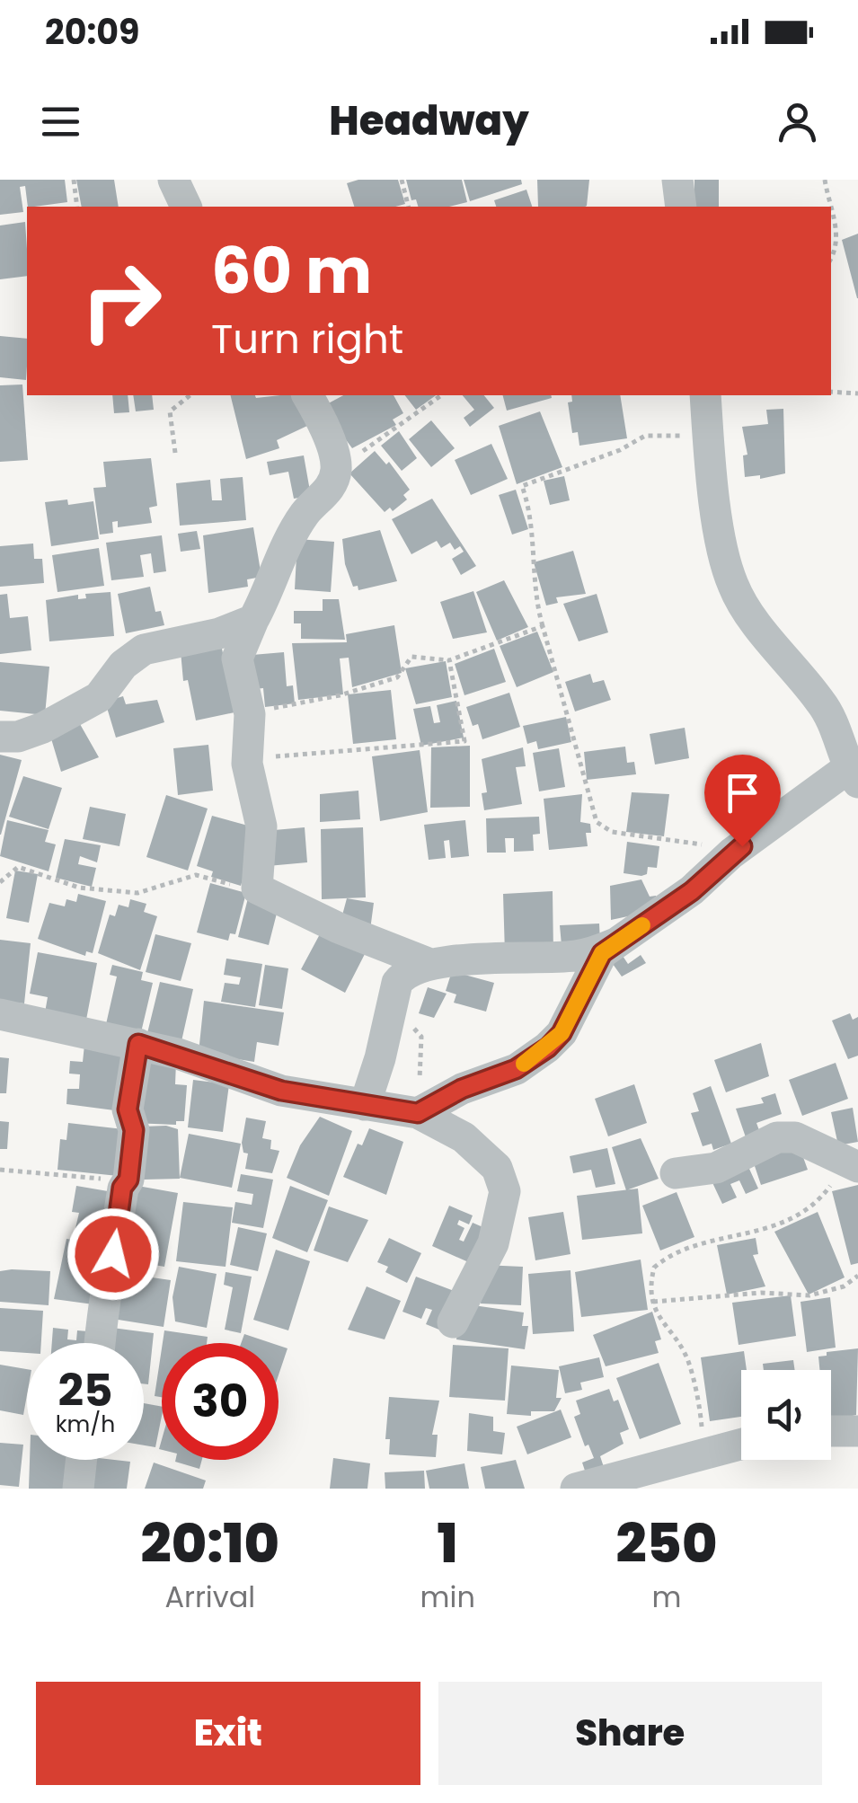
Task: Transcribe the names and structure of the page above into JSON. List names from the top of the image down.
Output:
{
  "page": {
    "status": "20:09",
    "header": "Headway",
    "turn": ["60 m", "Turn right"],
    "speed": "25 km/h",
    "limit": "30",
    "eta": [
      "20:10",
      "Arrival",
      "1",
      "min",
      "250",
      "m"
    ],
    "buttons": ["Exit", "Share"]
  }
}
